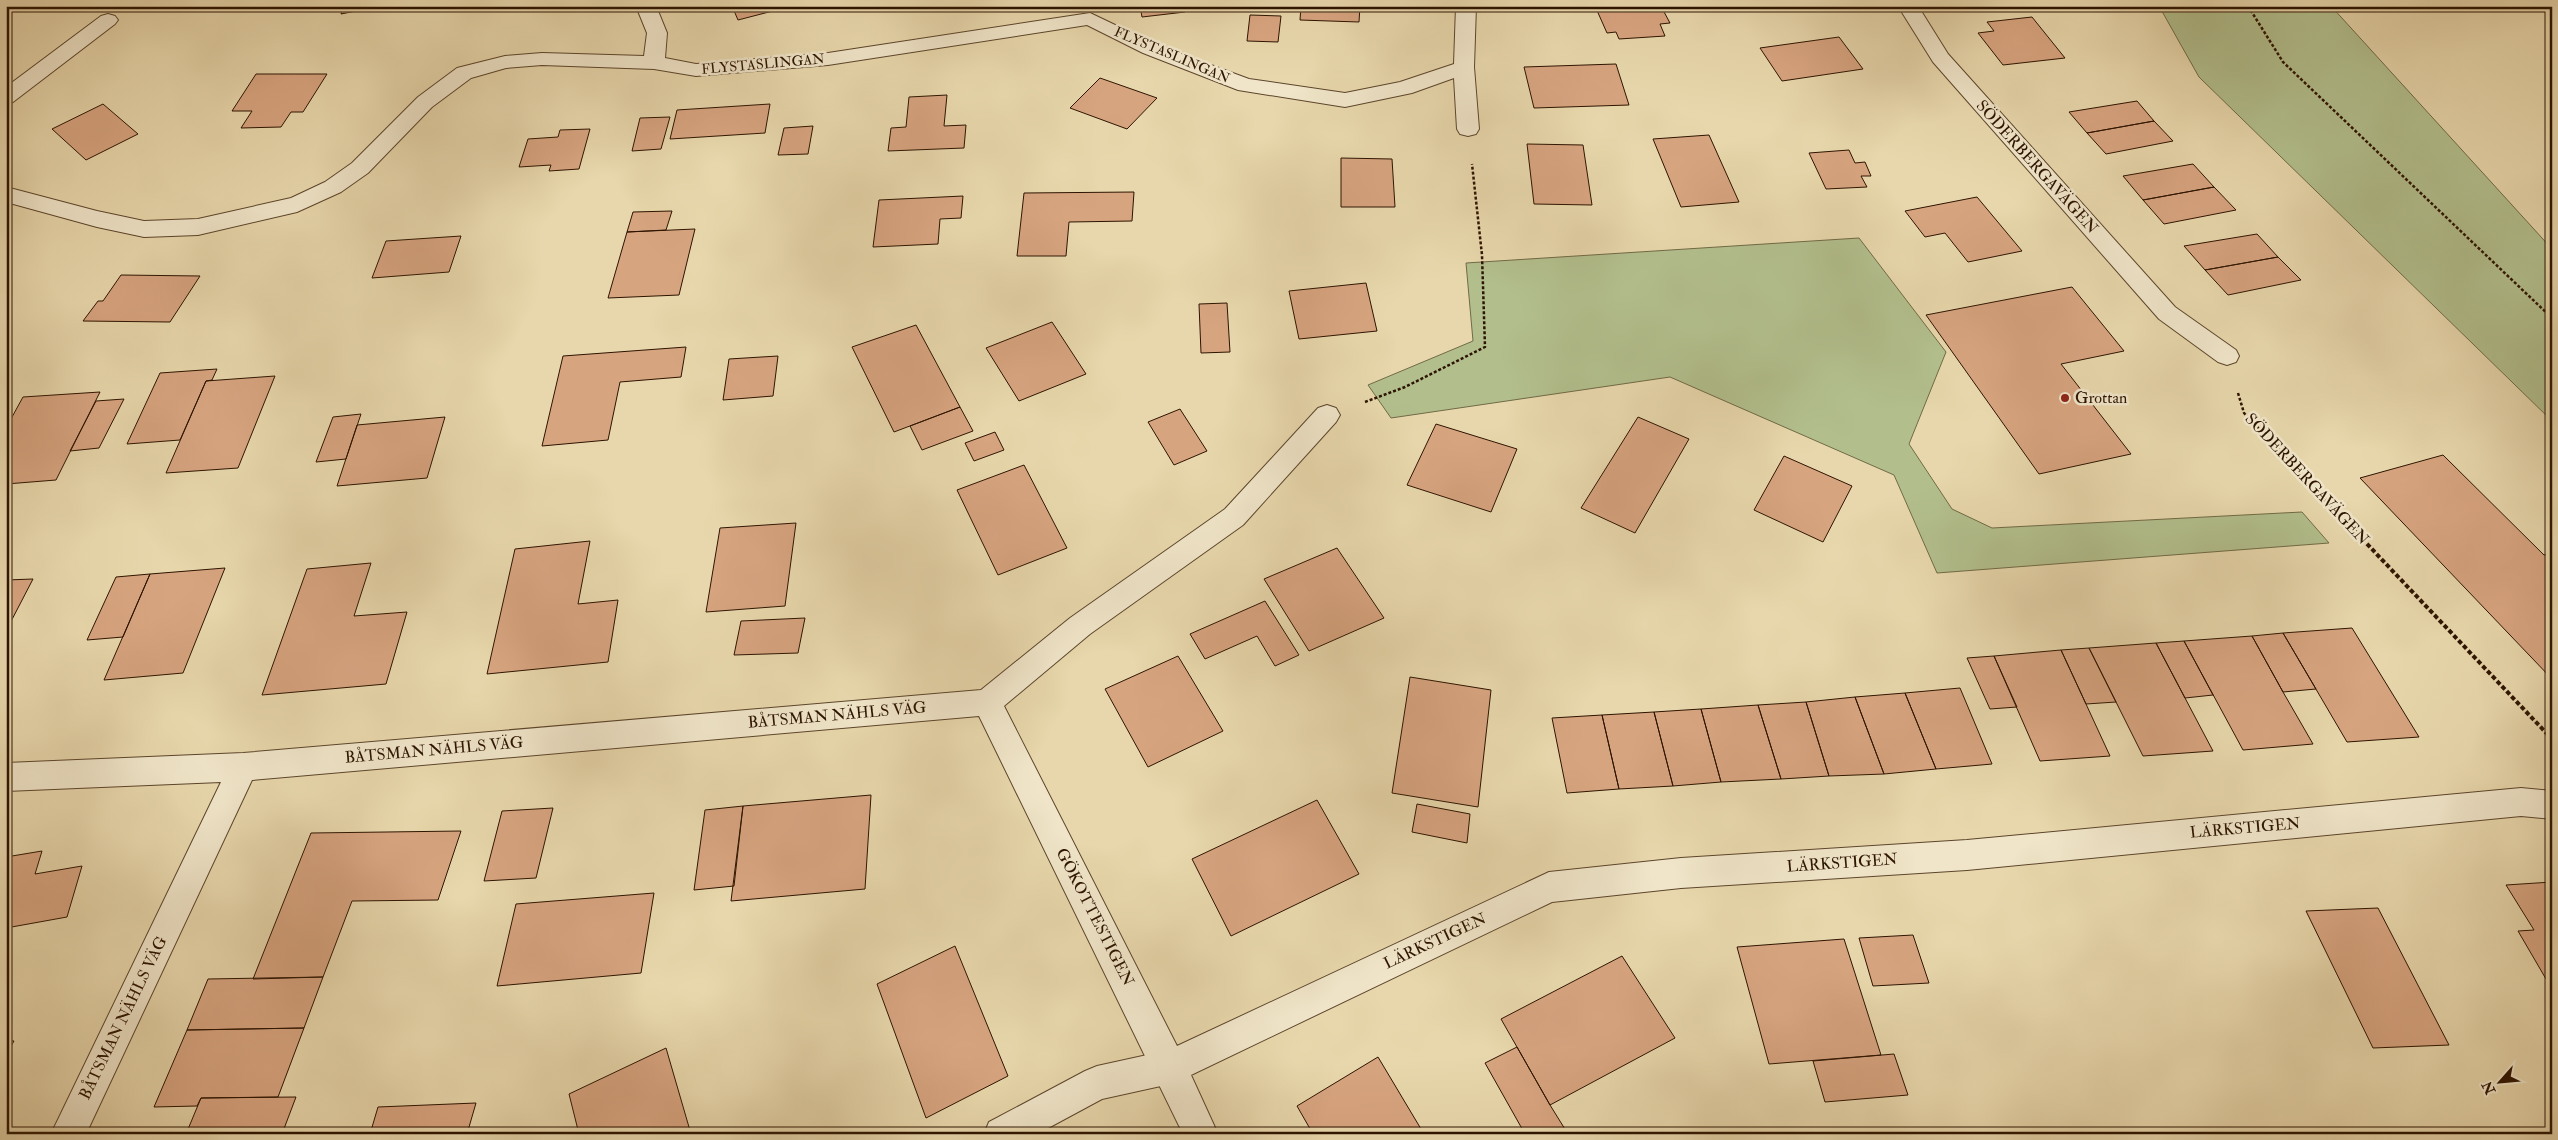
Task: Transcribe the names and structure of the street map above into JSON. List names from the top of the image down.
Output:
{
  "streets": {
    "street": [
      "FLYSTASLINGAN",
      "SÖDERBERGAVÄGEN",
      "BÅTSMAN NÄHLS VÄG",
      "LÄRKSTIGEN",
      "GÖKOTTESTIGEN"
    ]
  },
  "crossings": [
    ["BÅTSMAN NÄHLS VÄG", "GÖKOTTESTIGEN"],
    ["LÄRKSTIGEN", "GÖKOTTESTIGEN"]
  ],
  "places": ["Grottan"],
  "north": "bottom left"
}
